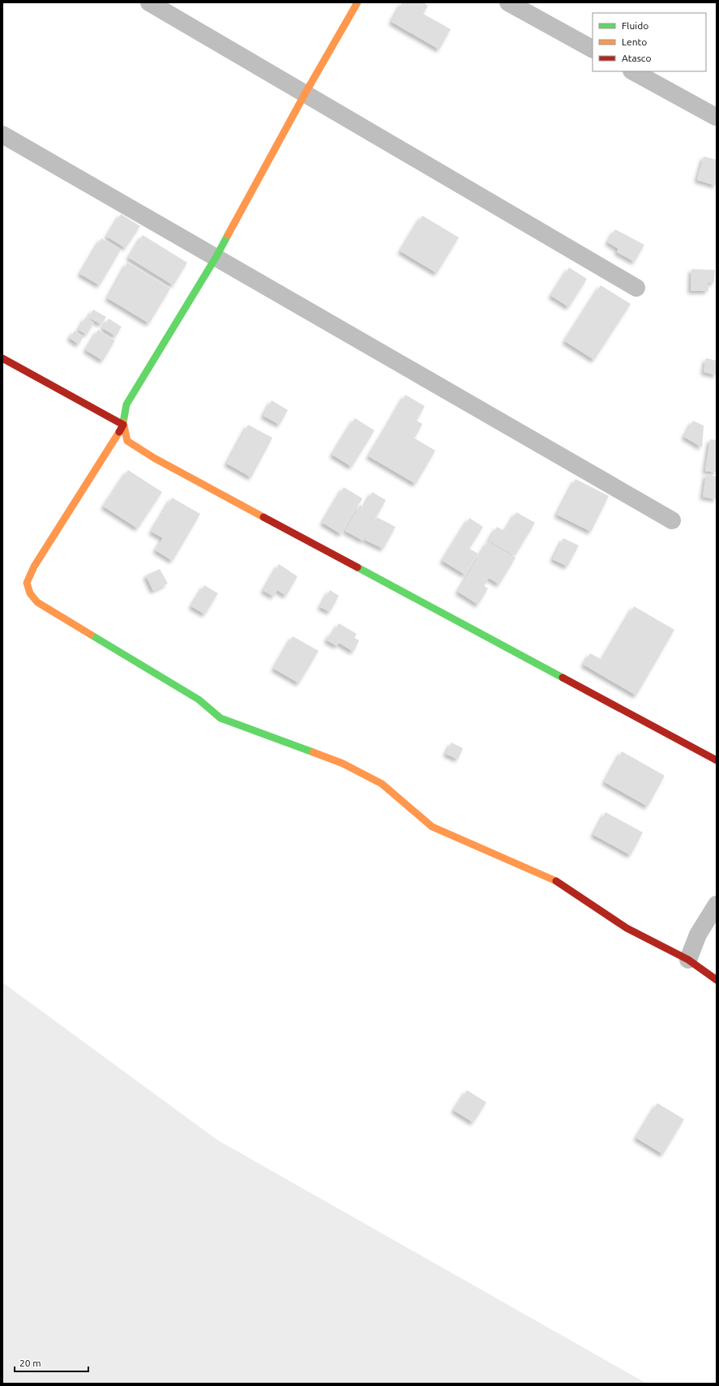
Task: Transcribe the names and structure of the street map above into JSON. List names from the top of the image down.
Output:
{
  "legend": ["Fluido", "Lento", "Atasco"],
  "scale_bar": "20 m"
}
